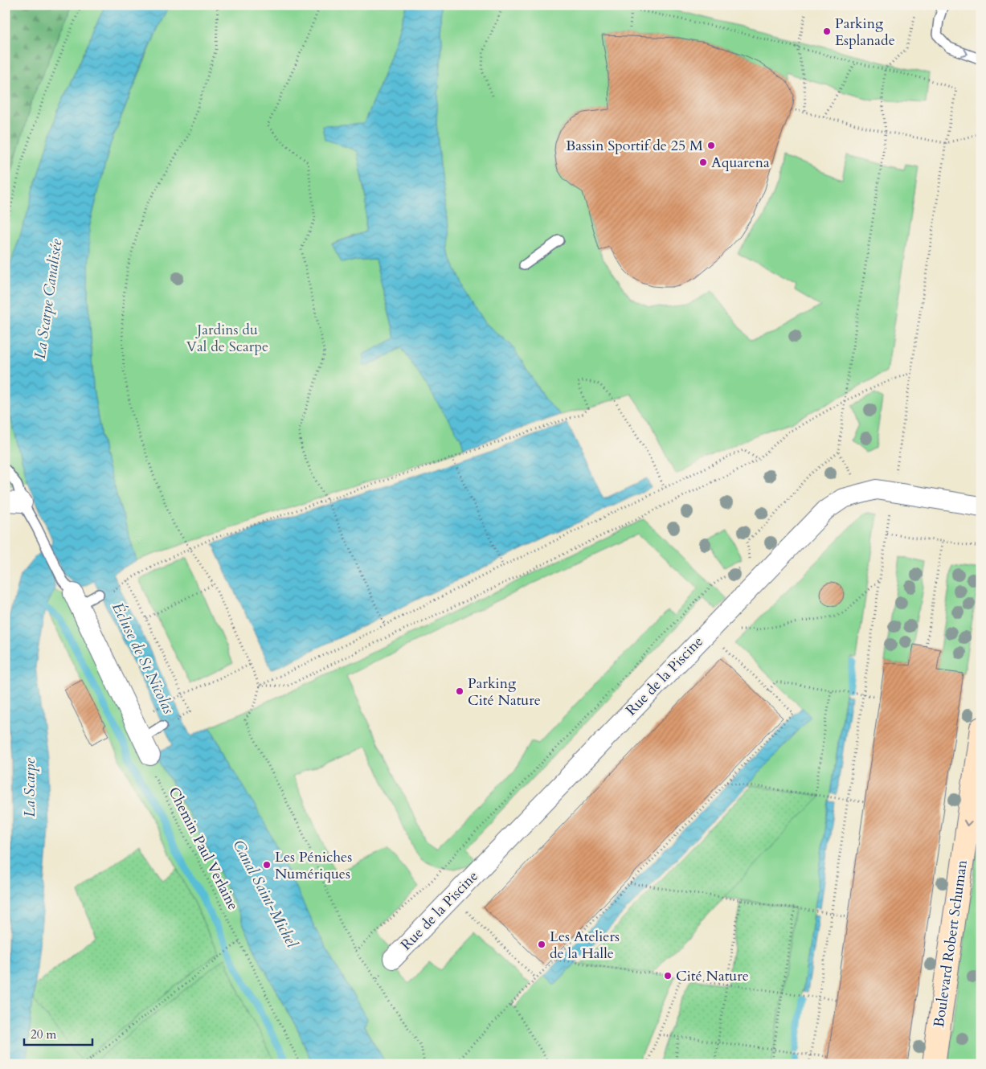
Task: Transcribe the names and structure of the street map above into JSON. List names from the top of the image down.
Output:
{
  "streets": {
    "main road": ["Boulevard Robert Schuman"],
    "street": ["Rue de la Piscine"],
    "path": ["Chemin Paul Verlaine"]
  },
  "one_way": ["Boulevard Robert Schuman"],
  "water": [
    "La Scarpe Canalisée",
    "Écluse de St Nicolas",
    "La Scarpe",
    "Canal Saint-Michel"
  ],
  "parks": ["Jardins du Val de Scarpe"],
  "places": [
    "Parking Esplanade",
    "Bassin Sportif de 25 M",
    "Aquarena",
    "Parking Cité Nature",
    "Les Péniches Numériques",
    "Les Ateliers de la Halle",
    "Cité Nature"
  ],
  "scale_bar": "20 m"
}
